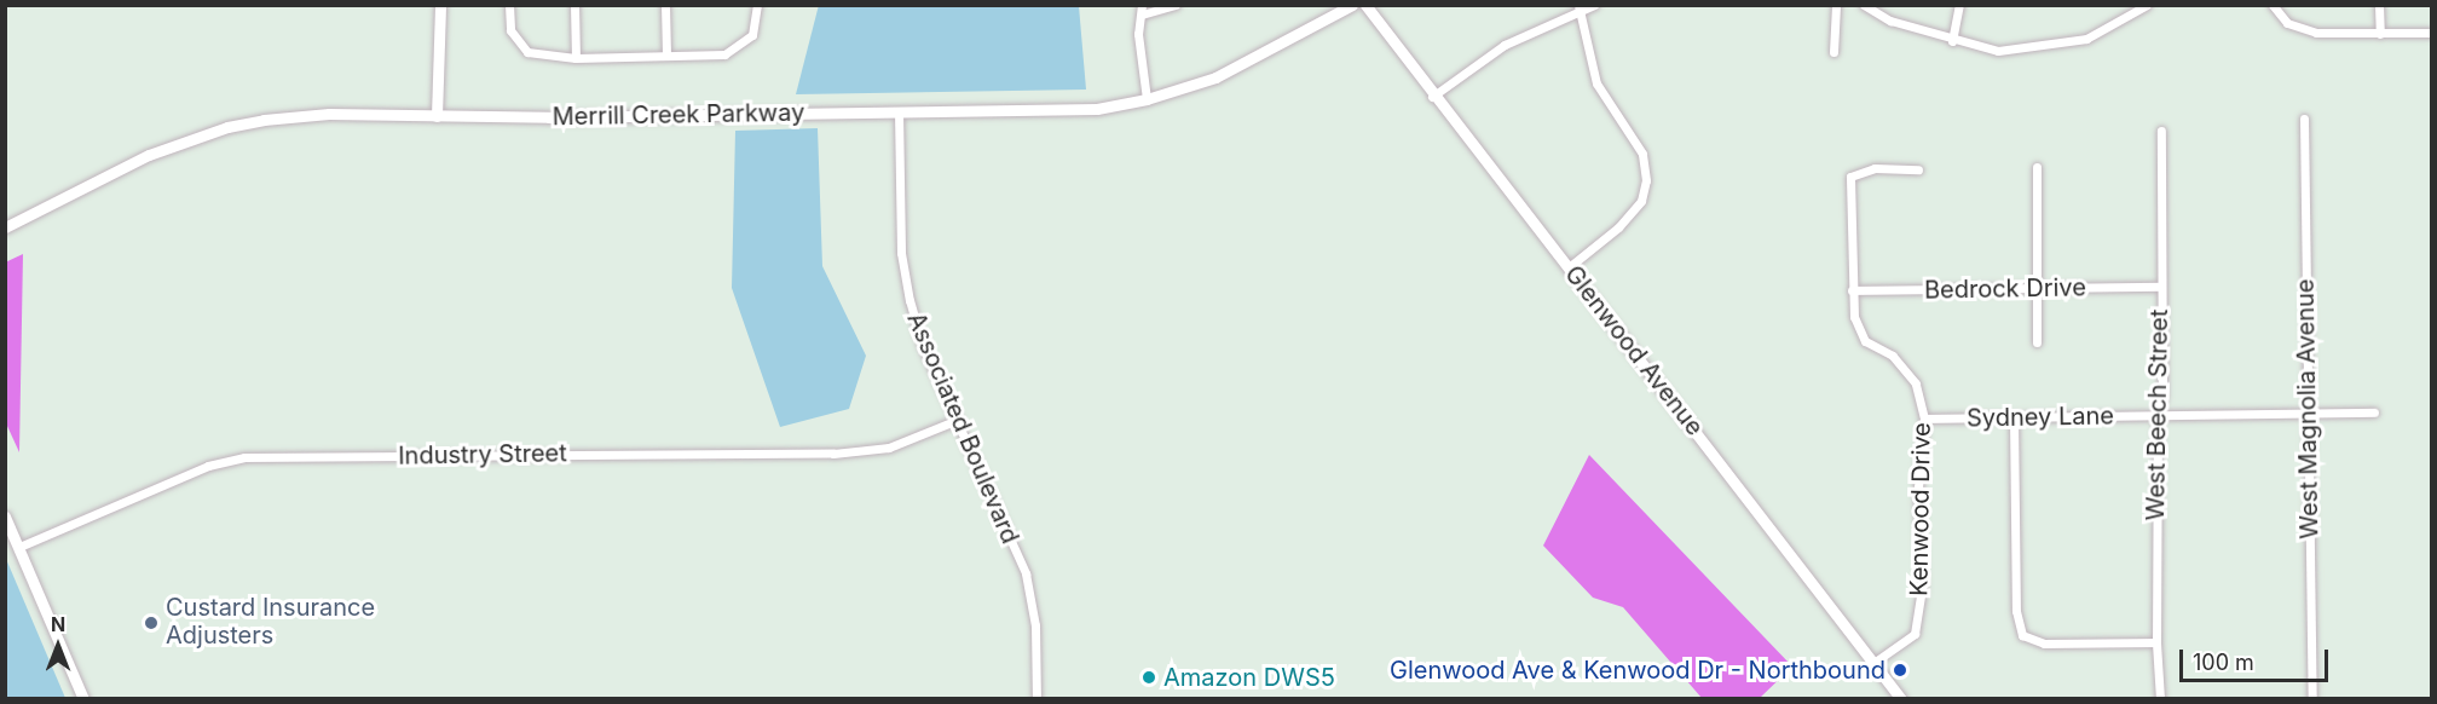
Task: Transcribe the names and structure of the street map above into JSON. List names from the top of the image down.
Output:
{
  "streets": {
    "street": [
      "Merrill Creek Parkway",
      "Bedrock Drive",
      "Glenwood Avenue",
      "West Magnolia Avenue",
      "West Beech Street",
      "Sydney Lane",
      "Associated Boulevard",
      "Industry Street",
      "Kenwood Drive"
    ]
  },
  "crossings": [
    ["Merrill Creek Parkway", "Associated Boulevard"],
    ["Bedrock Drive", "West Beech Street"],
    ["Bedrock Drive", "Kenwood Drive"],
    ["Glenwood Avenue", "Kenwood Drive"],
    ["West Magnolia Avenue", "Sydney Lane"],
    ["West Beech Street", "Sydney Lane"],
    ["Sydney Lane", "Kenwood Drive"],
    ["Associated Boulevard", "Industry Street"]
  ],
  "places": ["Custard Insurance Adjusters", "Glenwood Ave & Kenwood Dr - Northbound", "Amazon DWS5"],
  "scale_bar": "100 m",
  "north": "top"
}
